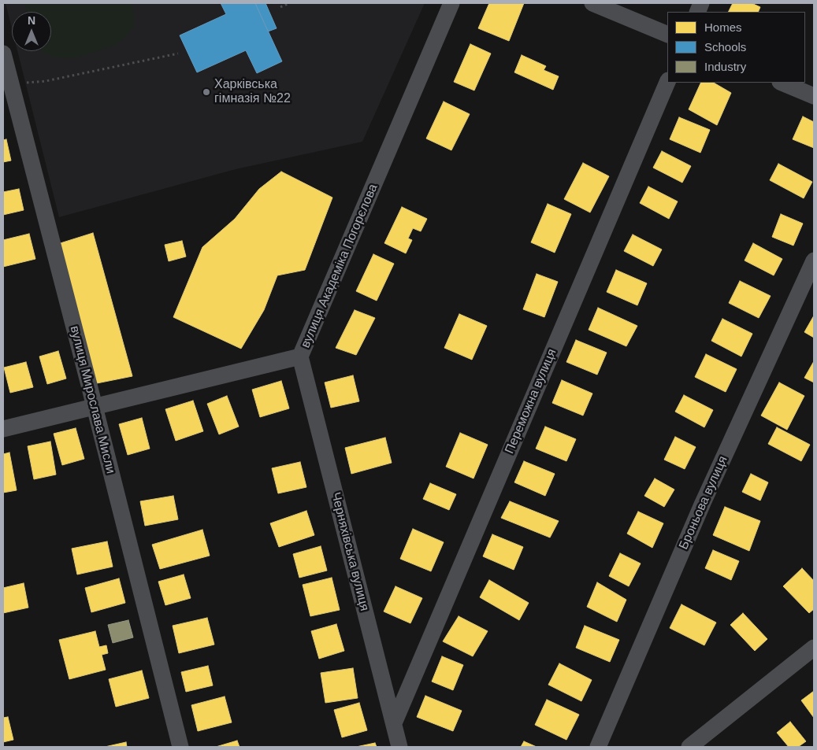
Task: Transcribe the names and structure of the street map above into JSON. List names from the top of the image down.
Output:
{
  "streets": {
    "street": [
      "вулиця Академіка Погорєлова",
      "вулиця Мирослава Мисли",
      "Переможна вулиця",
      "Броньова вулиця",
      "Черняхівська вулиця"
    ]
  },
  "crossings": [
    ["вулиця Академіка Погорєлова", "вулиця Мирослава Мисли"],
    ["вулиця Академіка Погорєлова", "Черняхівська вулиця"],
    ["Переможна вулиця", "Черняхівська вулиця"]
  ],
  "places": ["Харківська гімназія №22"],
  "legend": ["Homes", "Schools", "Industry"],
  "north": "top"
}
